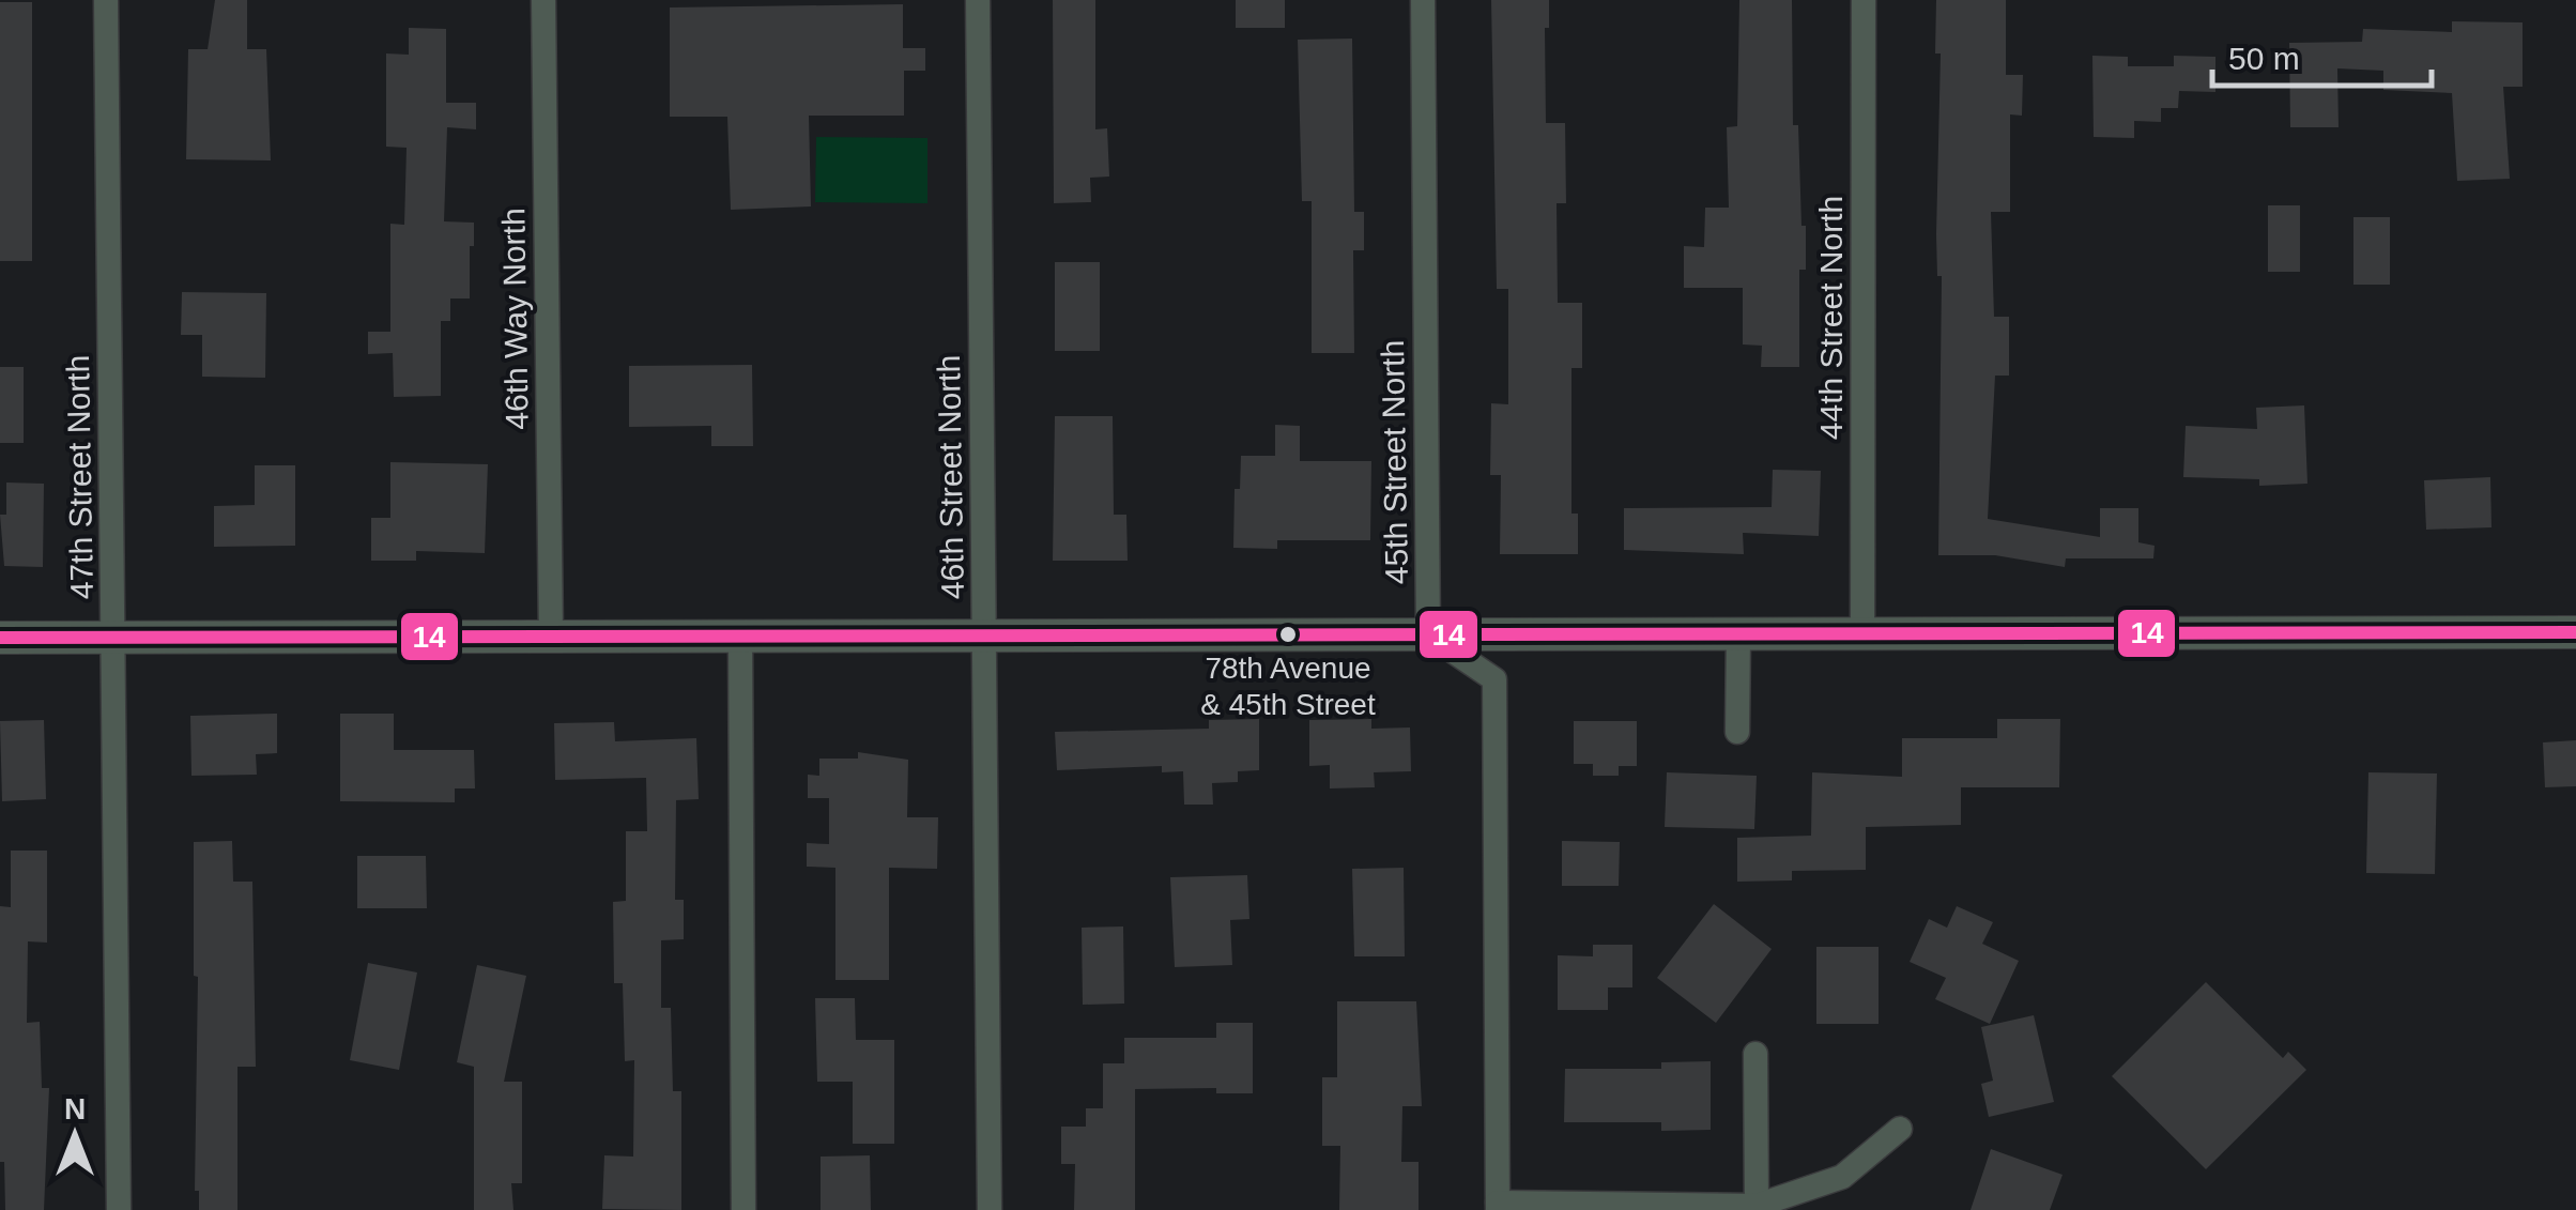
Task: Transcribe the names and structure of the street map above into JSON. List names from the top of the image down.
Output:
{
  "streets": {
    "street": [
      "44th Street North",
      "46th Way North",
      "45th Street North",
      "47th Street North",
      "46th Street North"
    ]
  },
  "places": ["78th Avenue & 45th Street"],
  "lines": ["transit line 14"],
  "scale_bar": "50 m",
  "north": "top"
}
